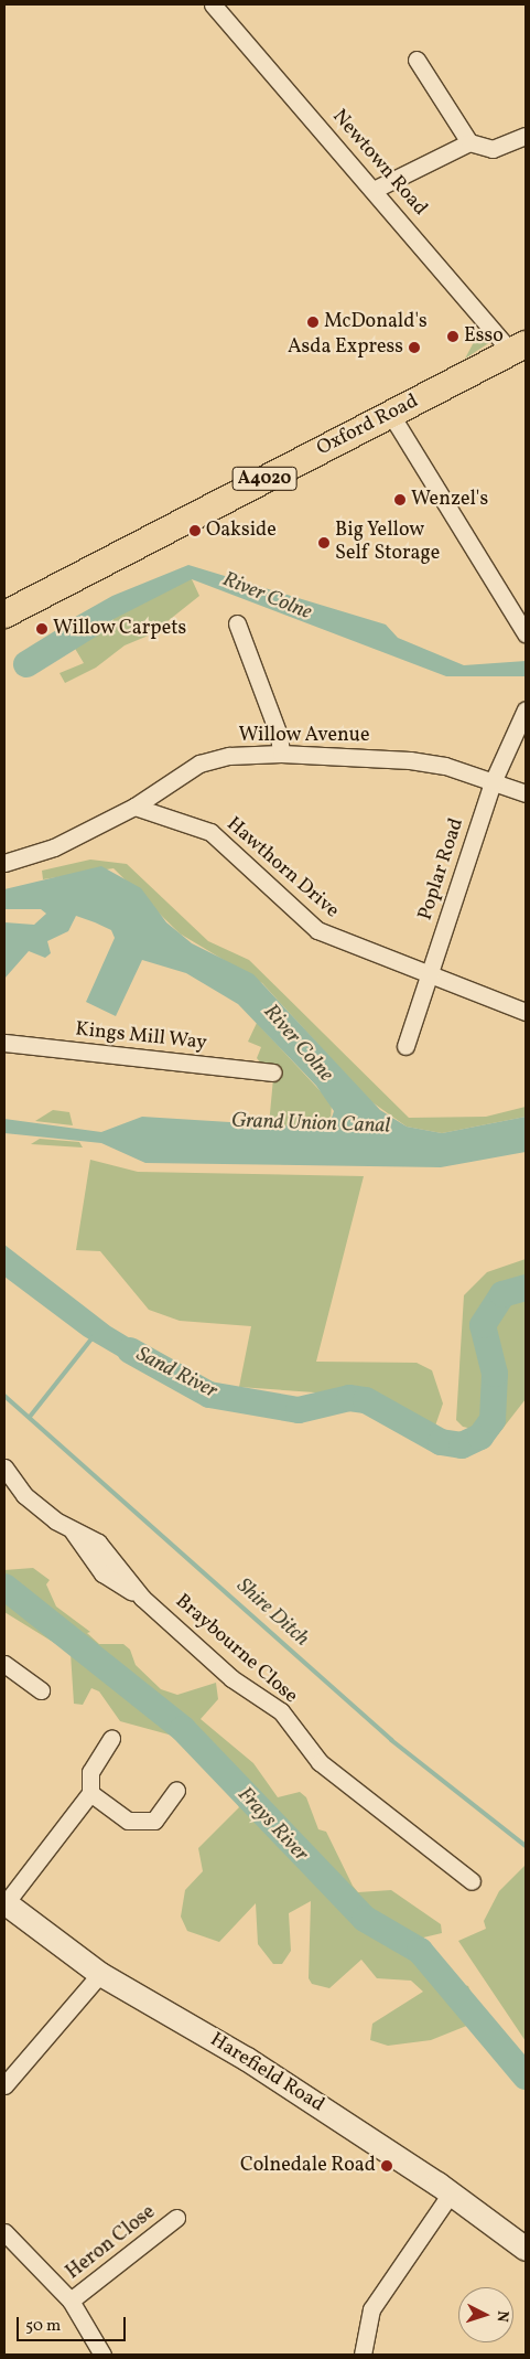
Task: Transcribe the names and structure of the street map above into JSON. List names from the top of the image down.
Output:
{
  "streets": {
    "main road": ["Oxford Road", "A4020", "Harefield Road"],
    "street": [
      "Newtown Road",
      "Willow Avenue",
      "Hawthorn Drive",
      "Poplar Road",
      "Kings Mill Way",
      "Braybourne Close",
      "Heron Close"
    ]
  },
  "crossings": [
    ["Newtown Road", "Oxford Road"],
    ["Willow Avenue", "Hawthorn Drive"],
    ["Willow Avenue", "Poplar Road"],
    ["Hawthorn Drive", "Poplar Road"]
  ],
  "water": [
    "River Colne",
    "Grand Union Canal",
    "Sand River",
    "Shire Ditch",
    "Frays River"
  ],
  "places": [
    "McDonald's",
    "Esso",
    "Asda Express",
    "Wenzel's",
    "Oakside",
    "Big Yellow Self Storage",
    "Willow Carpets",
    "Colnedale Road"
  ],
  "scale_bar": "50 m",
  "north": "right"
}
